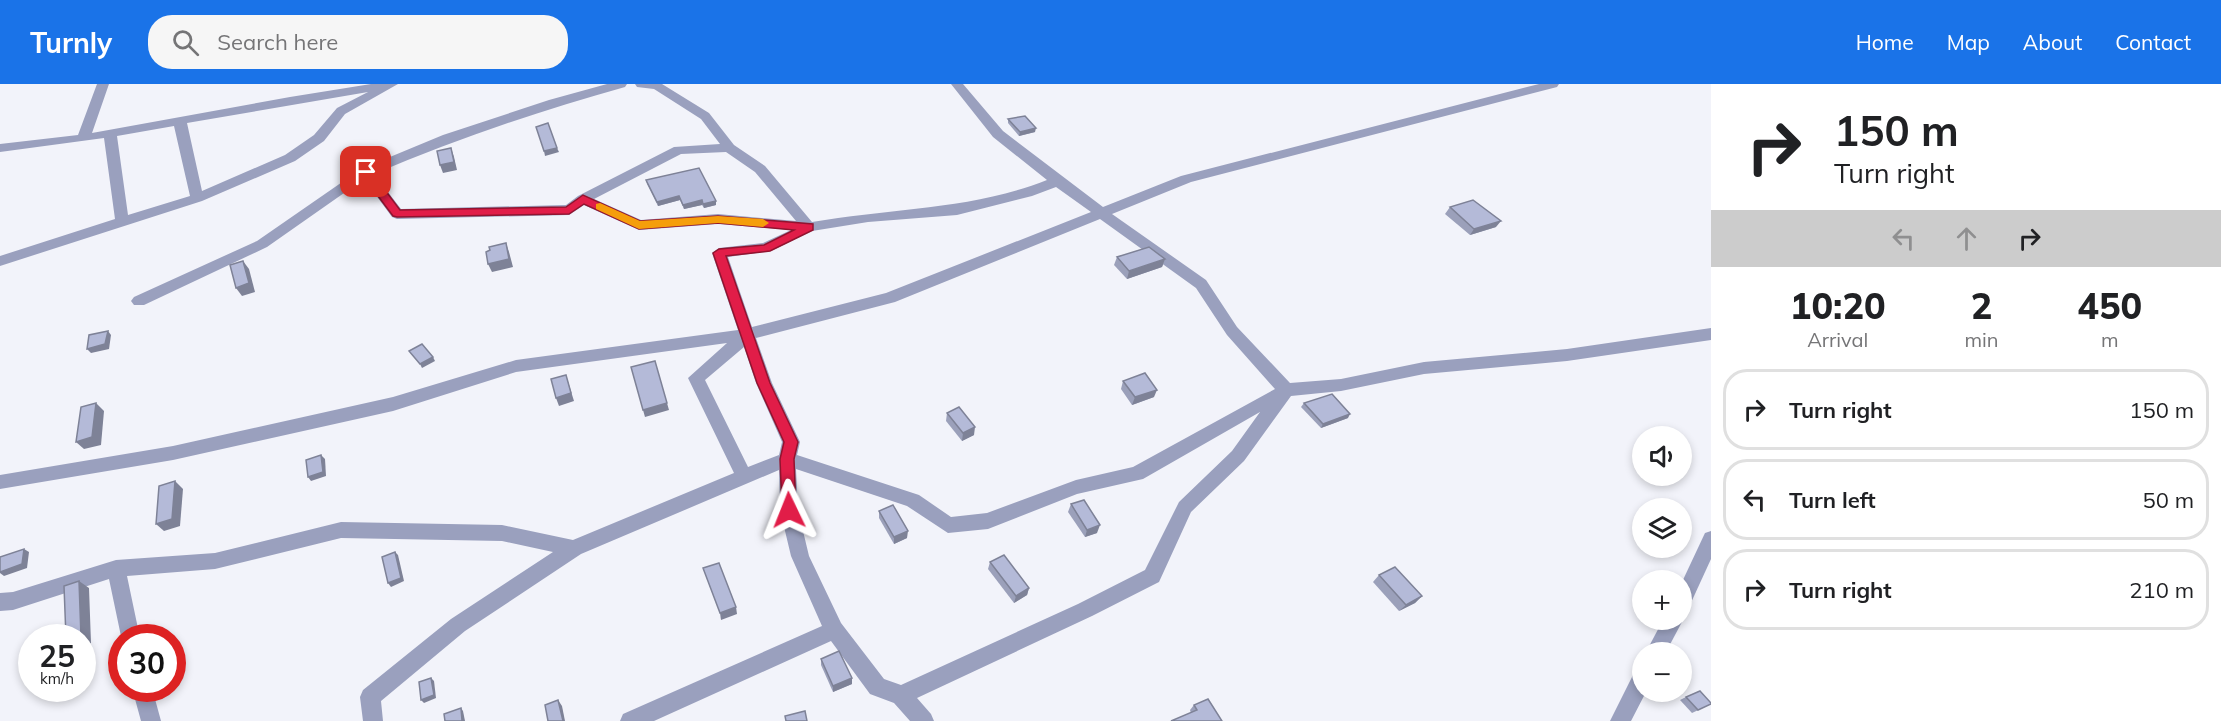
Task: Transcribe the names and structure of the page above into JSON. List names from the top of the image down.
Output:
{
  "page": {
    "header": "Turnly",
    "search": "Search here",
    "nav": [
      "Home",
      "Map",
      "About",
      "Contact"
    ],
    "turn": ["150 m", "Turn right"],
    "eta": [
      "10:20",
      "Arrival",
      "2",
      "min",
      "450",
      "m"
    ],
    "list": [
      {
        "name": "Turn right",
        "value": "150 m"
      },
      {
        "name": "Turn left",
        "value": "50 m"
      },
      {
        "name": "Turn right",
        "value": "210 m"
      }
    ],
    "map_buttons": ["+", "−"],
    "speed": "25 km/h",
    "limit": "30"
  }
}
